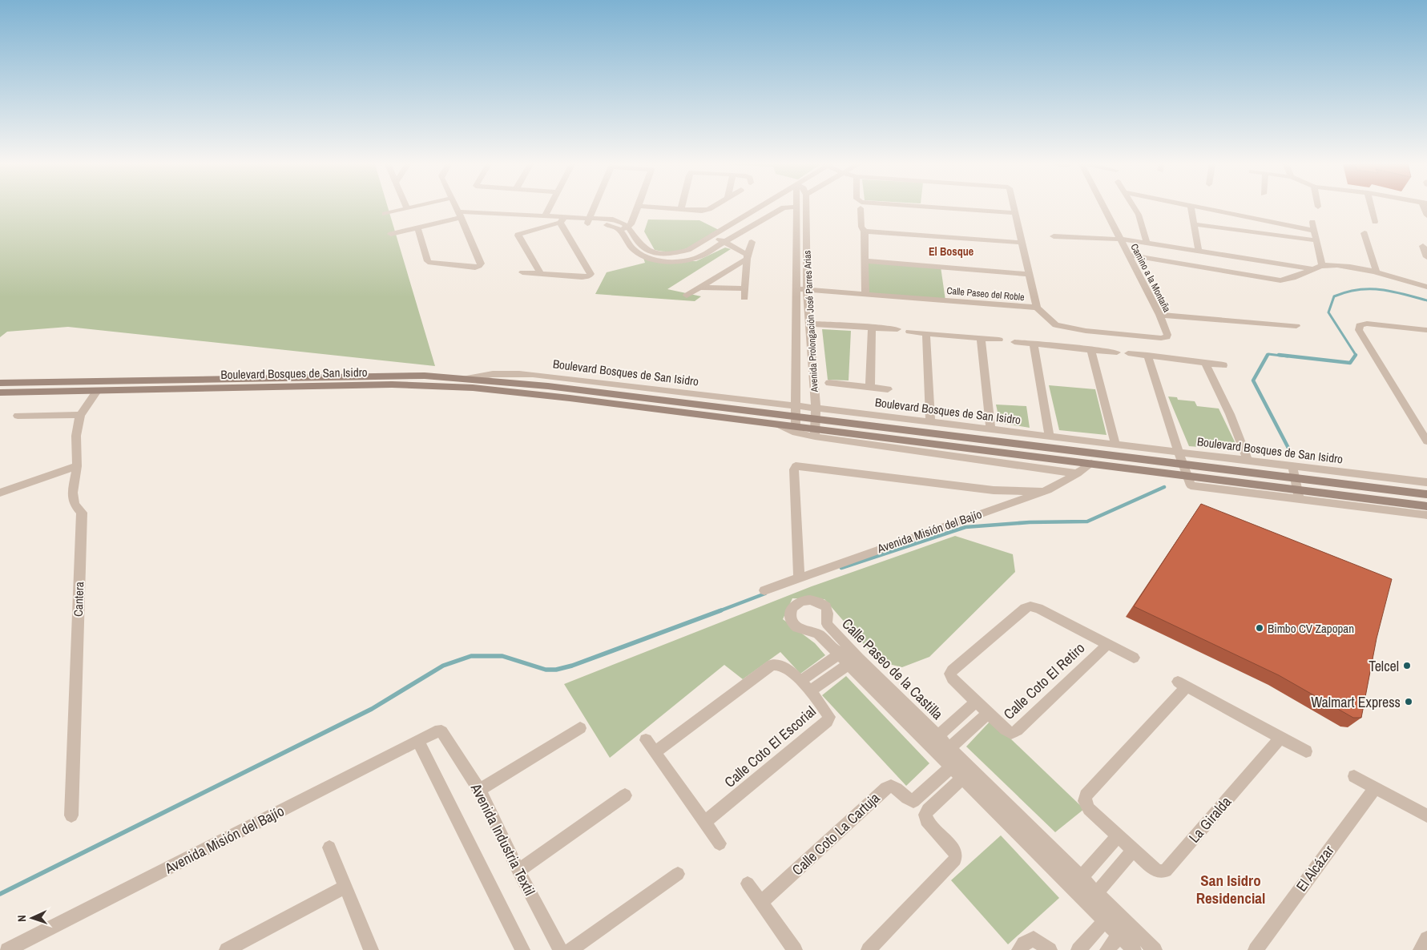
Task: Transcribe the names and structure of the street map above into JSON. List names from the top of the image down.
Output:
{
  "streets": {
    "main road": ["Boulevard Bosques de San Isidro"],
    "street": [
      "Camino a la Montaña",
      "Calle Paseo del Roble",
      "Avenida Prolongación José Parres Arias",
      "Avenida Misión del Bajío",
      "Cantera",
      "Calle Coto El Retiro",
      "Calle Coto El Escorial",
      "La Giralda",
      "Calle Coto La Cartuja",
      "Avenida Industria Textil",
      "El Alcázar"
    ]
  },
  "crossings": [
    ["Camino a la Montaña", "Calle Paseo del Roble"],
    ["Calle Paseo del Roble", "Avenida Prolongación José Parres Arias"],
    ["Avenida Prolongación José Parres Arias", "Boulevard Bosques de San Isidro"],
    ["Boulevard Bosques de San Isidro", "Avenida Misión del Bajío"],
    ["Boulevard Bosques de San Isidro", "Cantera"],
    ["Avenida Misión del Bajío", "Avenida Industria Textil"]
  ],
  "districts": ["El Bosque", "San Isidro Residencial"],
  "places": ["Bimbo CV Zapopan", "Telcel", "Walmart Express"],
  "north": "left"
}
